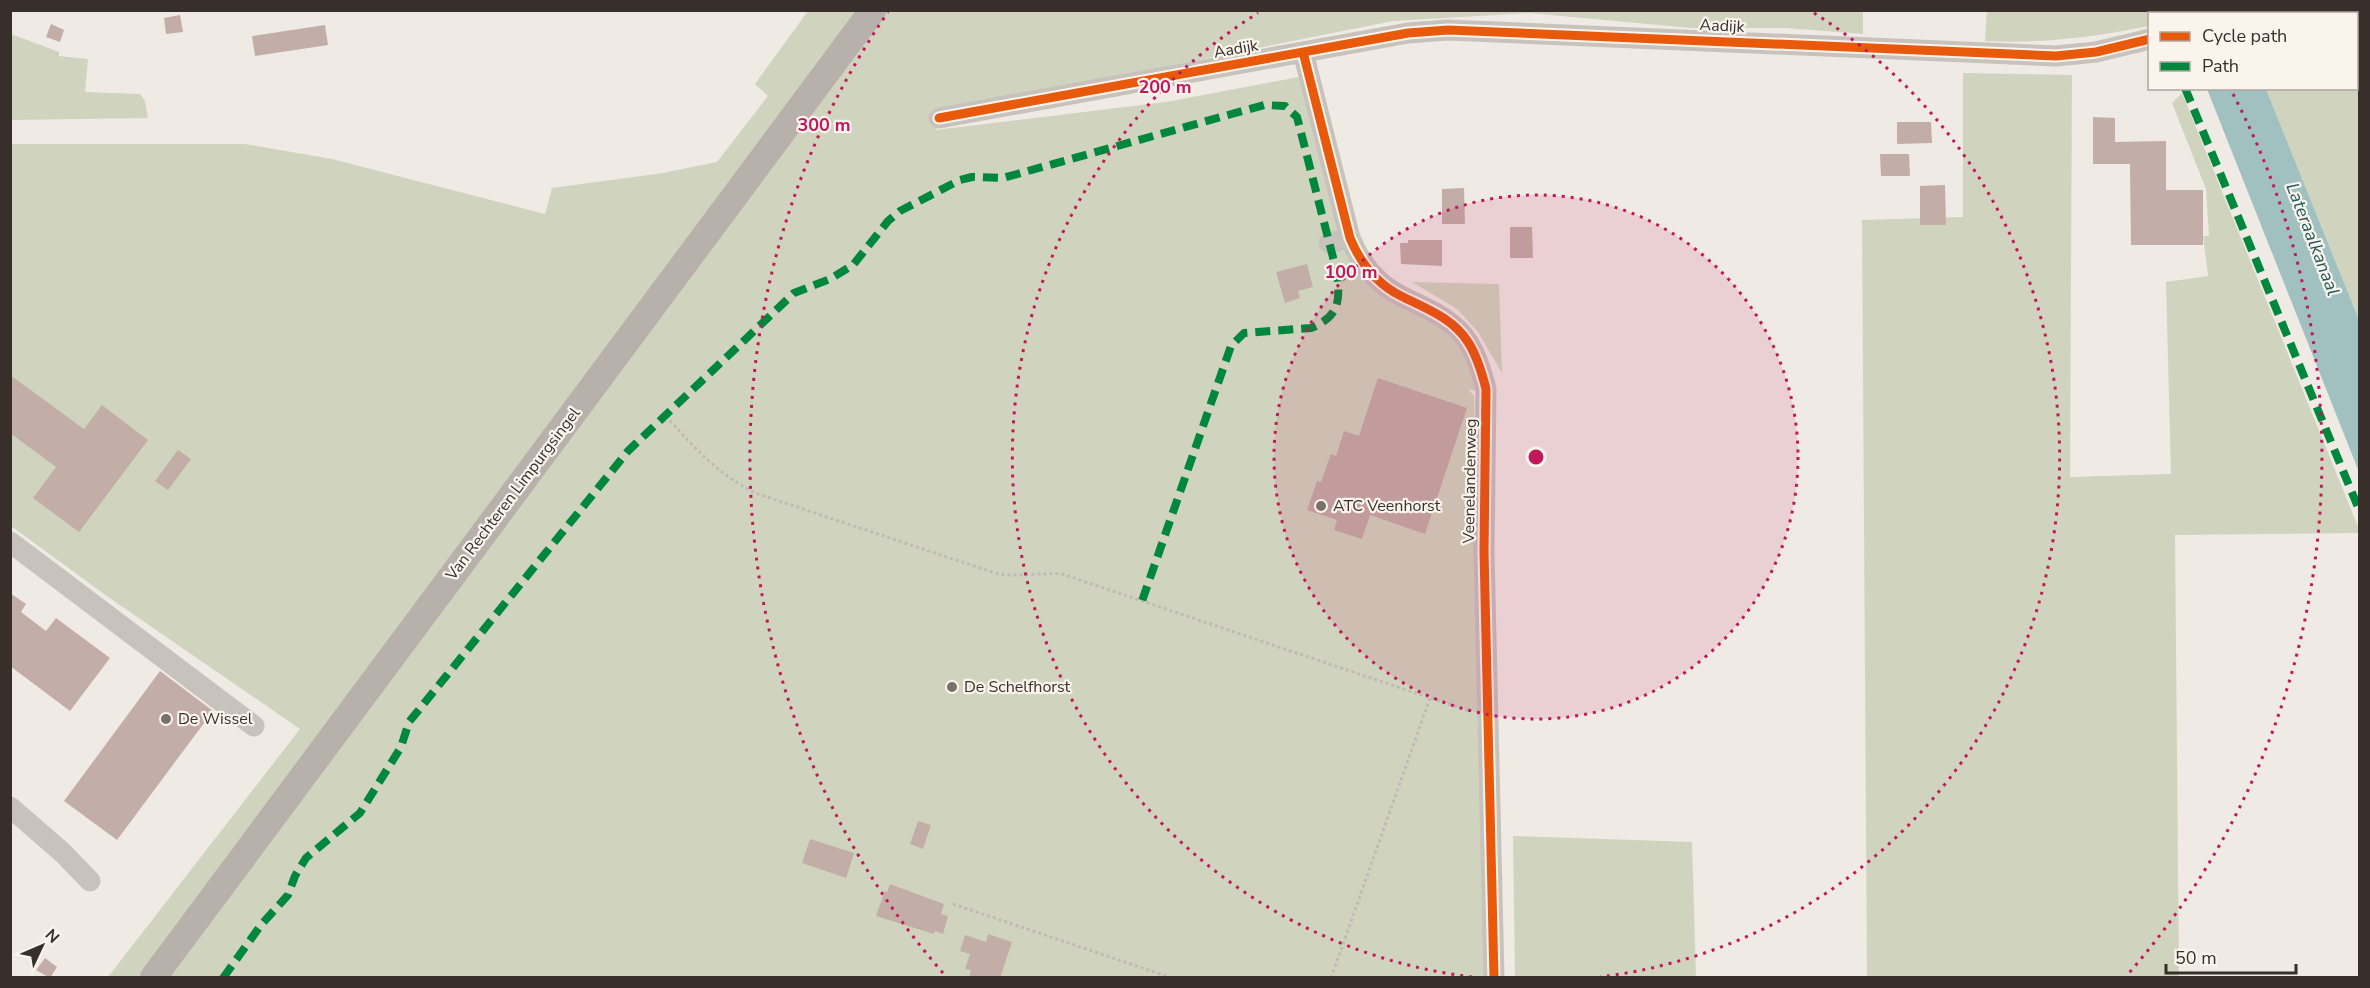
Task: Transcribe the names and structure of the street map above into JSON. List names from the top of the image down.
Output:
{
  "streets": {
    "main road": ["Van Rechteren Limpurgsingel"],
    "street": ["Aadijk", "Veenelandenweg"]
  },
  "crossings": [
    ["Aadijk", "Veenelandenweg"]
  ],
  "water": ["Lateraalkanaal"],
  "places": ["ATC Veenhorst", "De Schelfhorst", "De Wissel"],
  "legend": ["Cycle path", "Path"],
  "scale_bar": "50 m",
  "north": "top right",
  "rings": ["200 m", "300 m", "100 m"]
}
